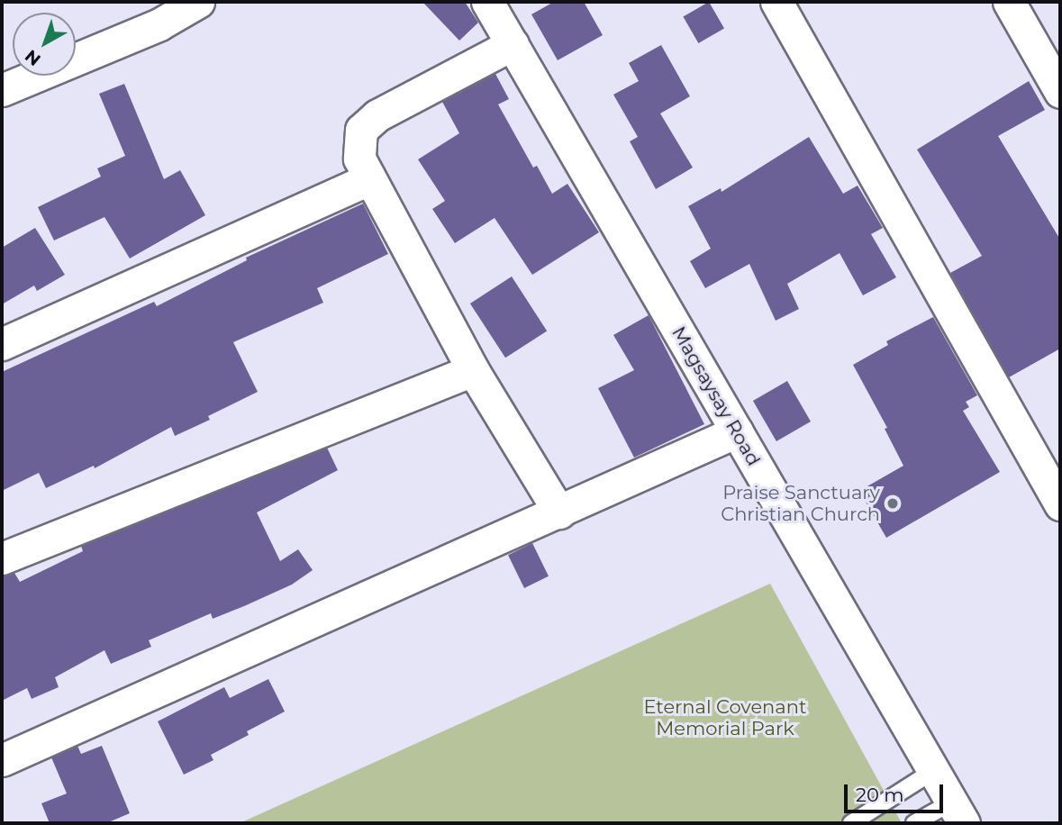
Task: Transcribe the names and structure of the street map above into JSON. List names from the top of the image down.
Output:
{
  "streets": {
    "street": ["Magsaysay Road"]
  },
  "parks": ["Eternal Covenant Memorial Park"],
  "places": ["Praise Sanctuary Christian Church"],
  "scale_bar": "20 m",
  "north": "bottom left"
}
